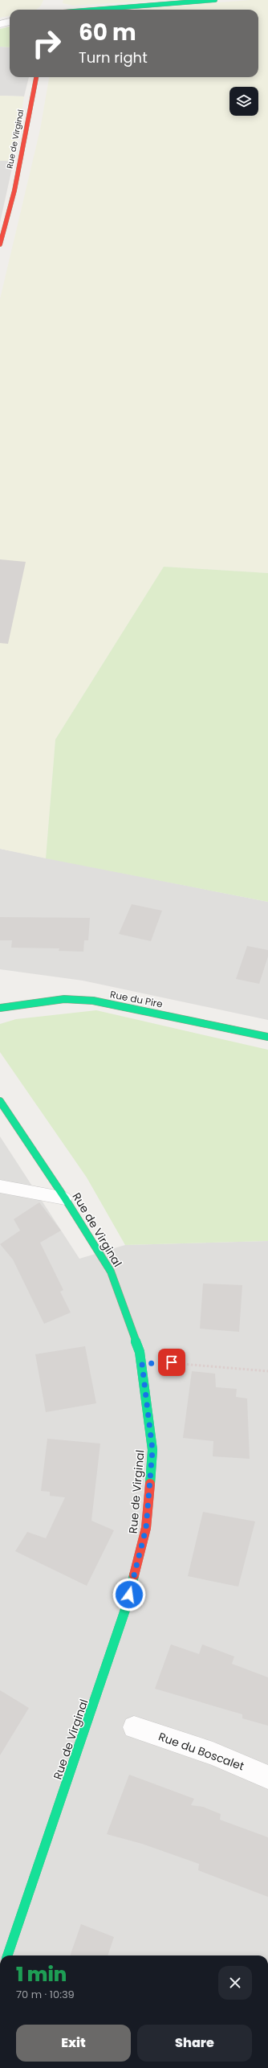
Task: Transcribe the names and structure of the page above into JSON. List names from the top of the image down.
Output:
{
  "streets": {
    "street": ["Rue de Virginal", "Rue du Pire", "Rue du Boscalet"]
  },
  "page": {
    "turn": ["60 m", "Turn right"],
    "heading": ["1 min", "70 m · 10:39"],
    "buttons": ["Exit", "Share"]
  }
}
